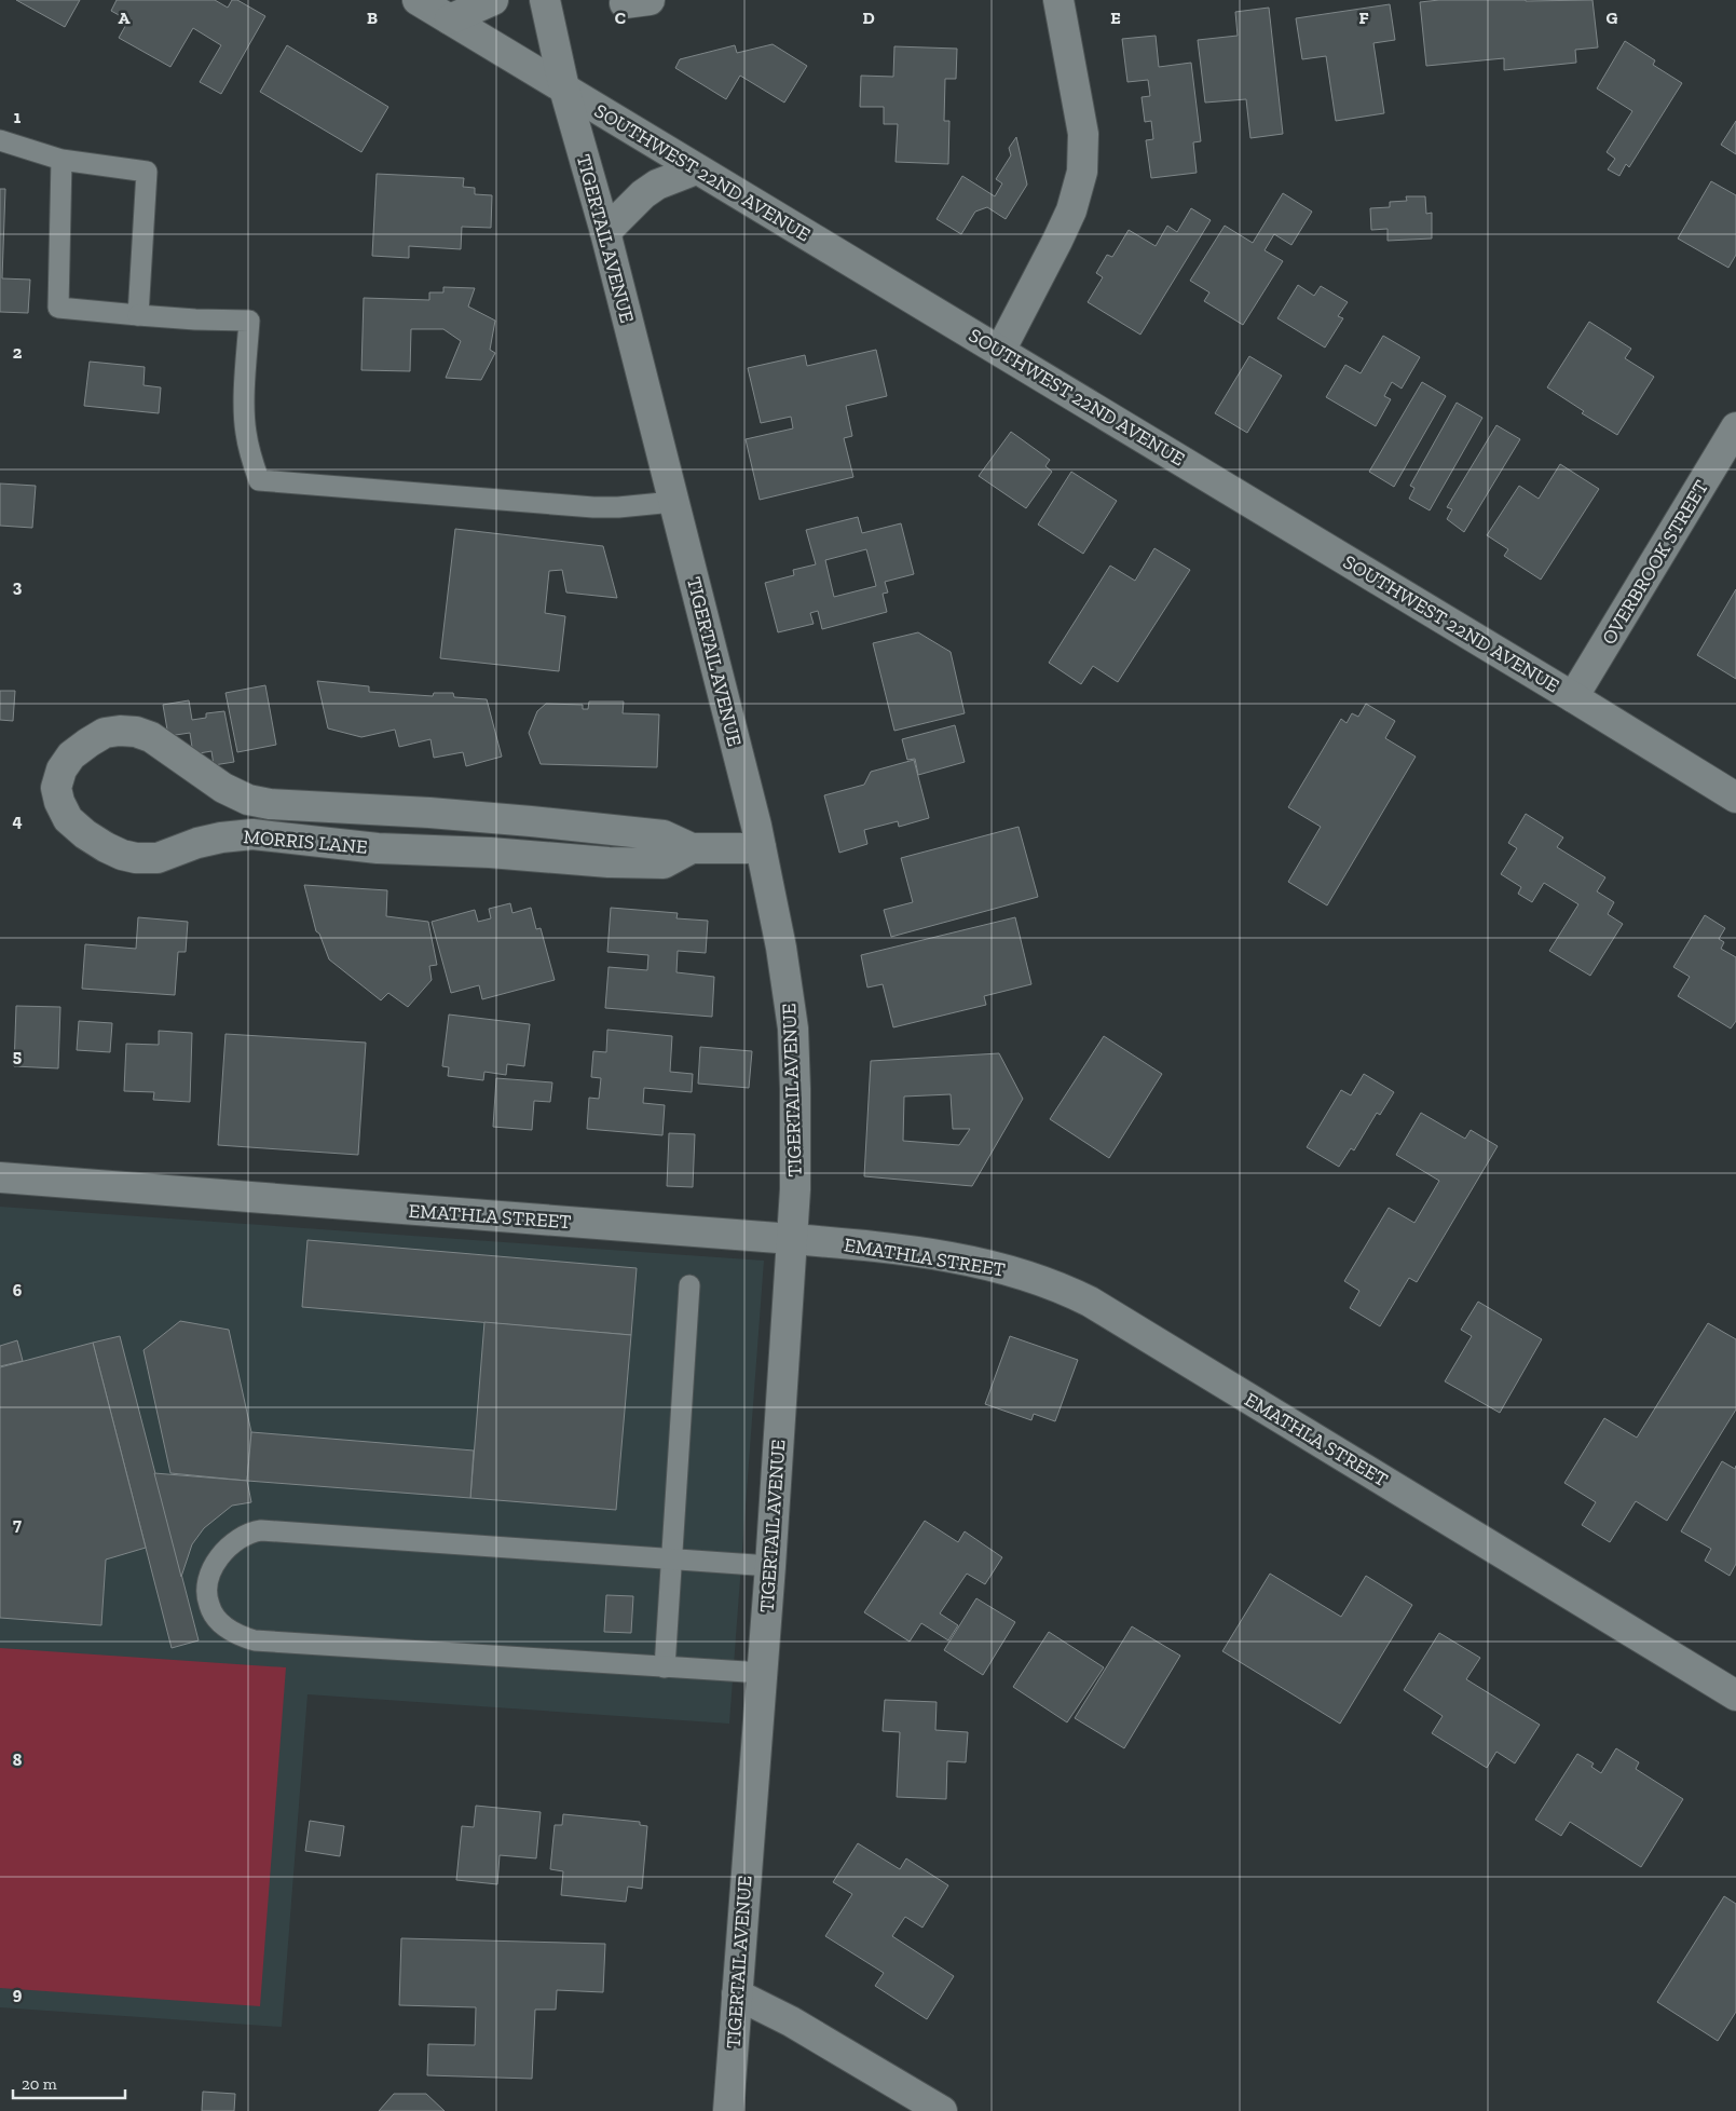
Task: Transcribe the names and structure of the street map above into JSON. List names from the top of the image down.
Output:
{
  "streets": {
    "street": [
      "SOUTHWEST 22ND AVENUE",
      "TIGERTAIL AVENUE",
      "OVERBROOK STREET",
      "MORRIS LANE",
      "EMATHLA STREET"
    ]
  },
  "crossings": [
    ["SOUTHWEST 22ND AVENUE", "TIGERTAIL AVENUE"],
    ["SOUTHWEST 22ND AVENUE", "OVERBROOK STREET"],
    ["TIGERTAIL AVENUE", "MORRIS LANE"],
    ["TIGERTAIL AVENUE", "EMATHLA STREET"]
  ],
  "scale_bar": "20 m",
  "grid": {
    "columns": [
      "A",
      "B",
      "C",
      "D",
      "E",
      "F",
      "G"
    ],
    "rows": [
      "1",
      "2",
      "3",
      "4",
      "5",
      "6",
      "7",
      "8",
      "9"
    ]
  }
}
